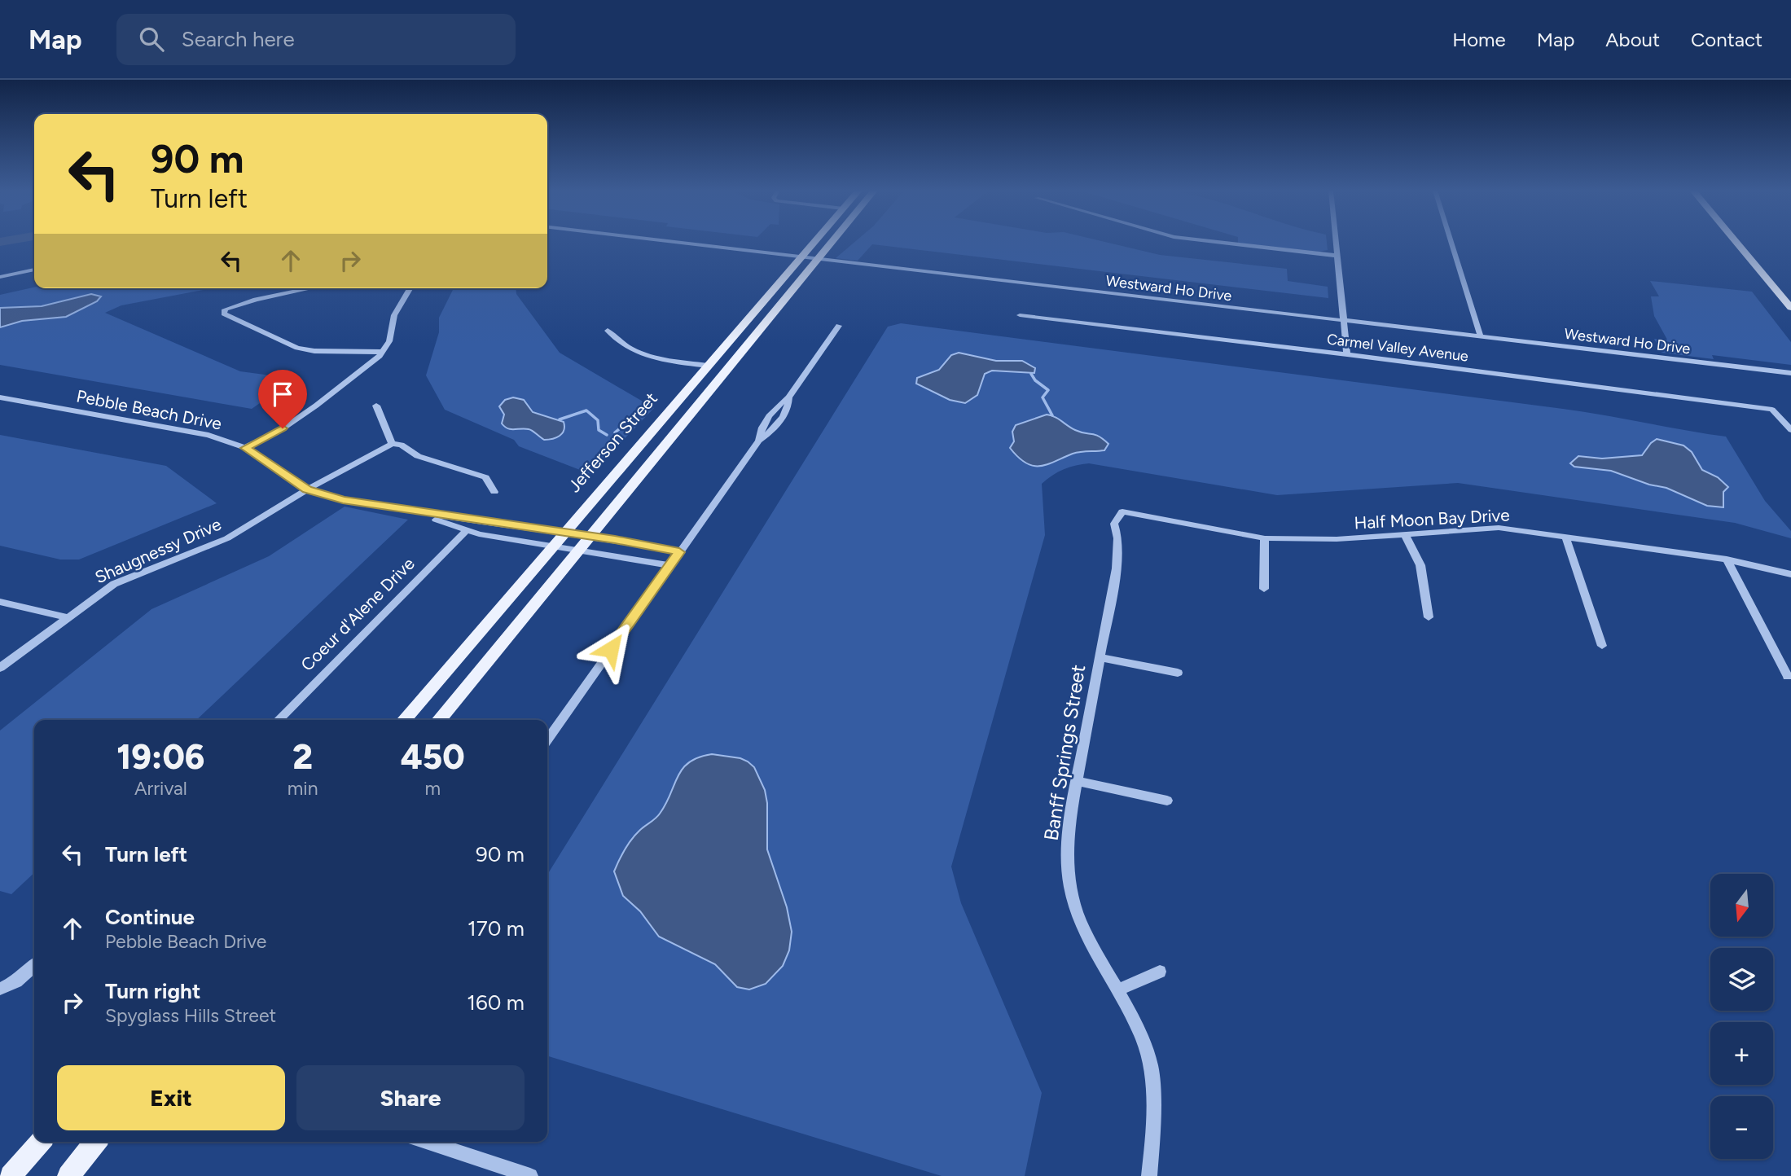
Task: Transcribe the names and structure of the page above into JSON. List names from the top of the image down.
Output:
{
  "streets": {
    "main road": ["Jefferson Street"],
    "street": [
      "Westward Ho Drive",
      "Carmel Valley Avenue",
      "Pebble Beach Drive",
      "Half Moon Bay Drive",
      "Shaugnessy Drive",
      "Coeur d'Alene Drive",
      "Banff Springs Street"
    ]
  },
  "crossings": [
    ["Westward Ho Drive", "Jefferson Street"],
    ["Pebble Beach Drive", "Shaugnessy Drive"],
    ["Half Moon Bay Drive", "Banff Springs Street"]
  ],
  "north": "bottom",
  "page": {
    "header": "Map",
    "search": "Search here",
    "nav": [
      "Home",
      "Map",
      "About",
      "Contact"
    ],
    "turn": ["90 m", "Turn left"],
    "eta": [
      "19:06",
      "Arrival",
      "2",
      "min",
      "450",
      "m"
    ],
    "list": [
      {
        "name": "Turn left",
        "value": "90 m"
      },
      {
        "name": "Continue",
        "note": "Pebble Beach Drive",
        "value": "170 m"
      },
      {
        "name": "Turn right",
        "note": "Spyglass Hills Street",
        "value": "160 m"
      }
    ],
    "map_buttons": ["+", "−"],
    "buttons": ["Exit", "Share"]
  }
}
